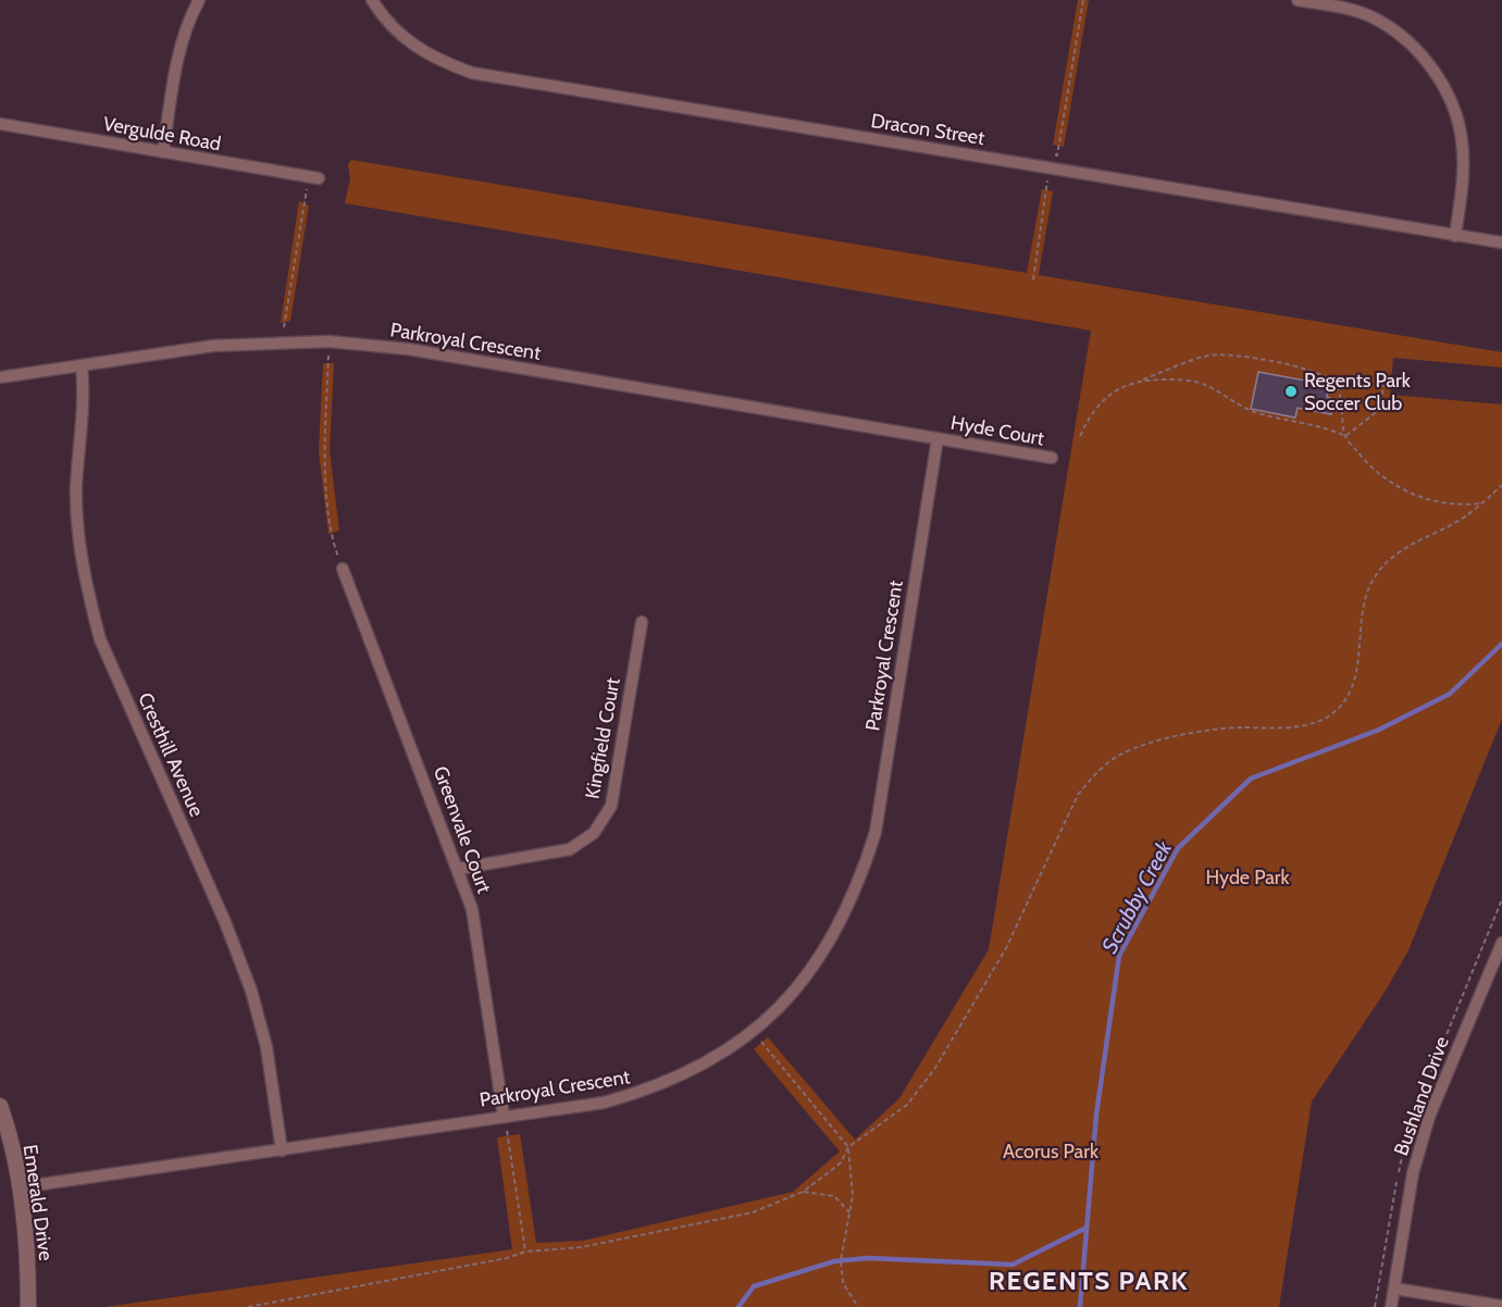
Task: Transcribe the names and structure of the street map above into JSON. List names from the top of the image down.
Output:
{
  "streets": {
    "street": [
      "Dracon Street",
      "Vergulde Road",
      "Parkroyal Crescent",
      "Hyde Court",
      "Kingfield Court",
      "Cresthill Avenue",
      "Greenvale Court",
      "Bushland Drive",
      "Emerald Drive"
    ]
  },
  "crossings": [
    ["Parkroyal Crescent", "Hyde Court"],
    ["Parkroyal Crescent", "Cresthill Avenue"],
    ["Parkroyal Crescent", "Greenvale Court"],
    ["Parkroyal Crescent", "Emerald Drive"],
    ["Kingfield Court", "Greenvale Court"]
  ],
  "districts": ["REGENTS PARK"],
  "water": ["Scrubby Creek"],
  "parks": ["Hyde Park", "Acorus Park"],
  "places": ["Regents Park Soccer Club"]
}
